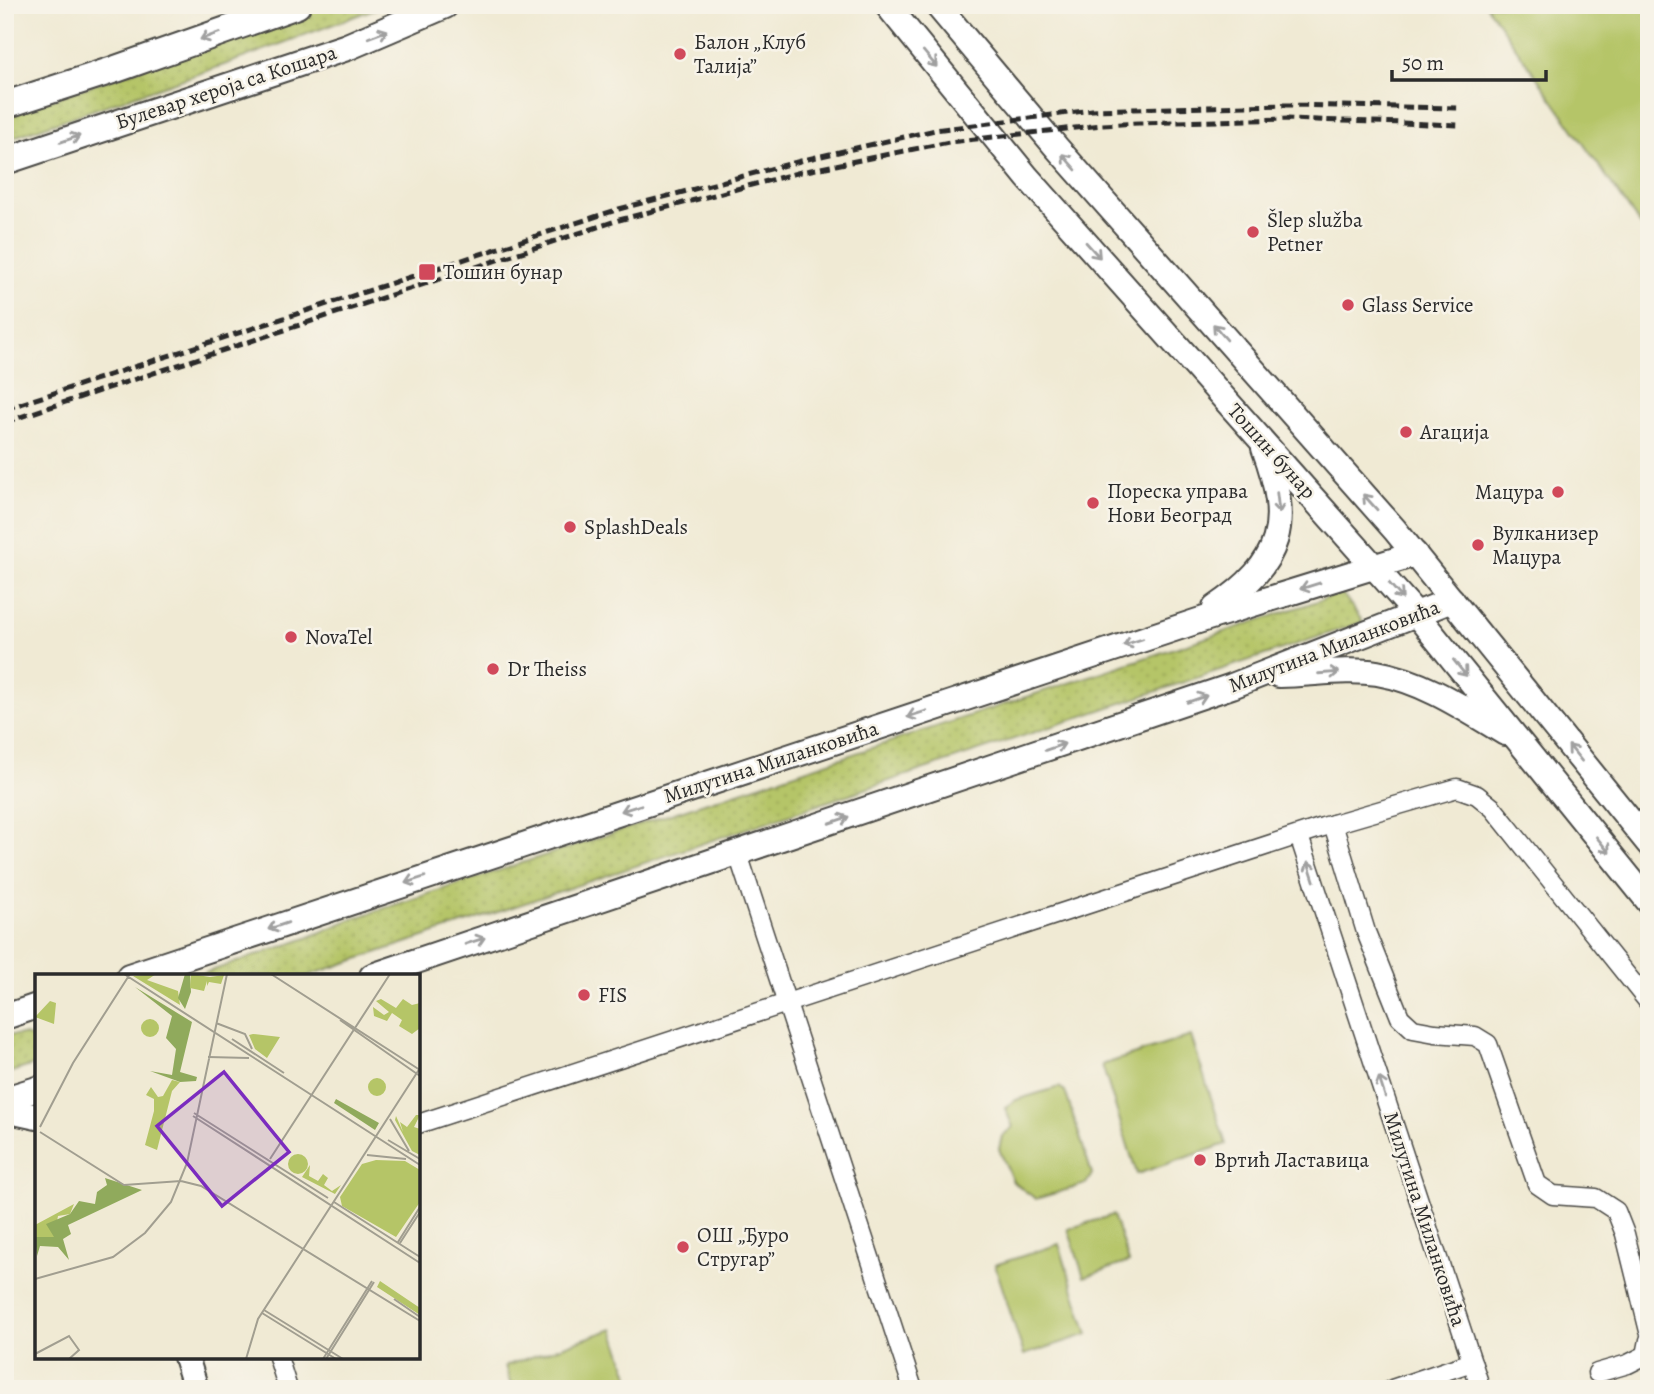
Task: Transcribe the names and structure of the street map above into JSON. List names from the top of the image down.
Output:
{
  "streets": {
    "main road": ["Булевар хероја са Кошара", "Тошин бунар", "Милутина Миланковића"]
  },
  "crossings": [
    ["Тошин бунар", "Милутина Миланковића"]
  ],
  "places": {
    "other": [
      "Балон „Клуб Талија”",
      "Šlep služba Petner",
      "Glass Service",
      "Агација",
      "Мацура",
      "Пореска управа Нови Београд",
      "SplashDeals",
      "Вулканизер Мацура",
      "NovaTel",
      "Dr Theiss",
      "FIS",
      "Вртић Ластавица",
      "ОШ „Ђуро Стругар”"
    ],
    "transit": ["Тошин бунар"]
  },
  "scale_bar": "50 m"
}
